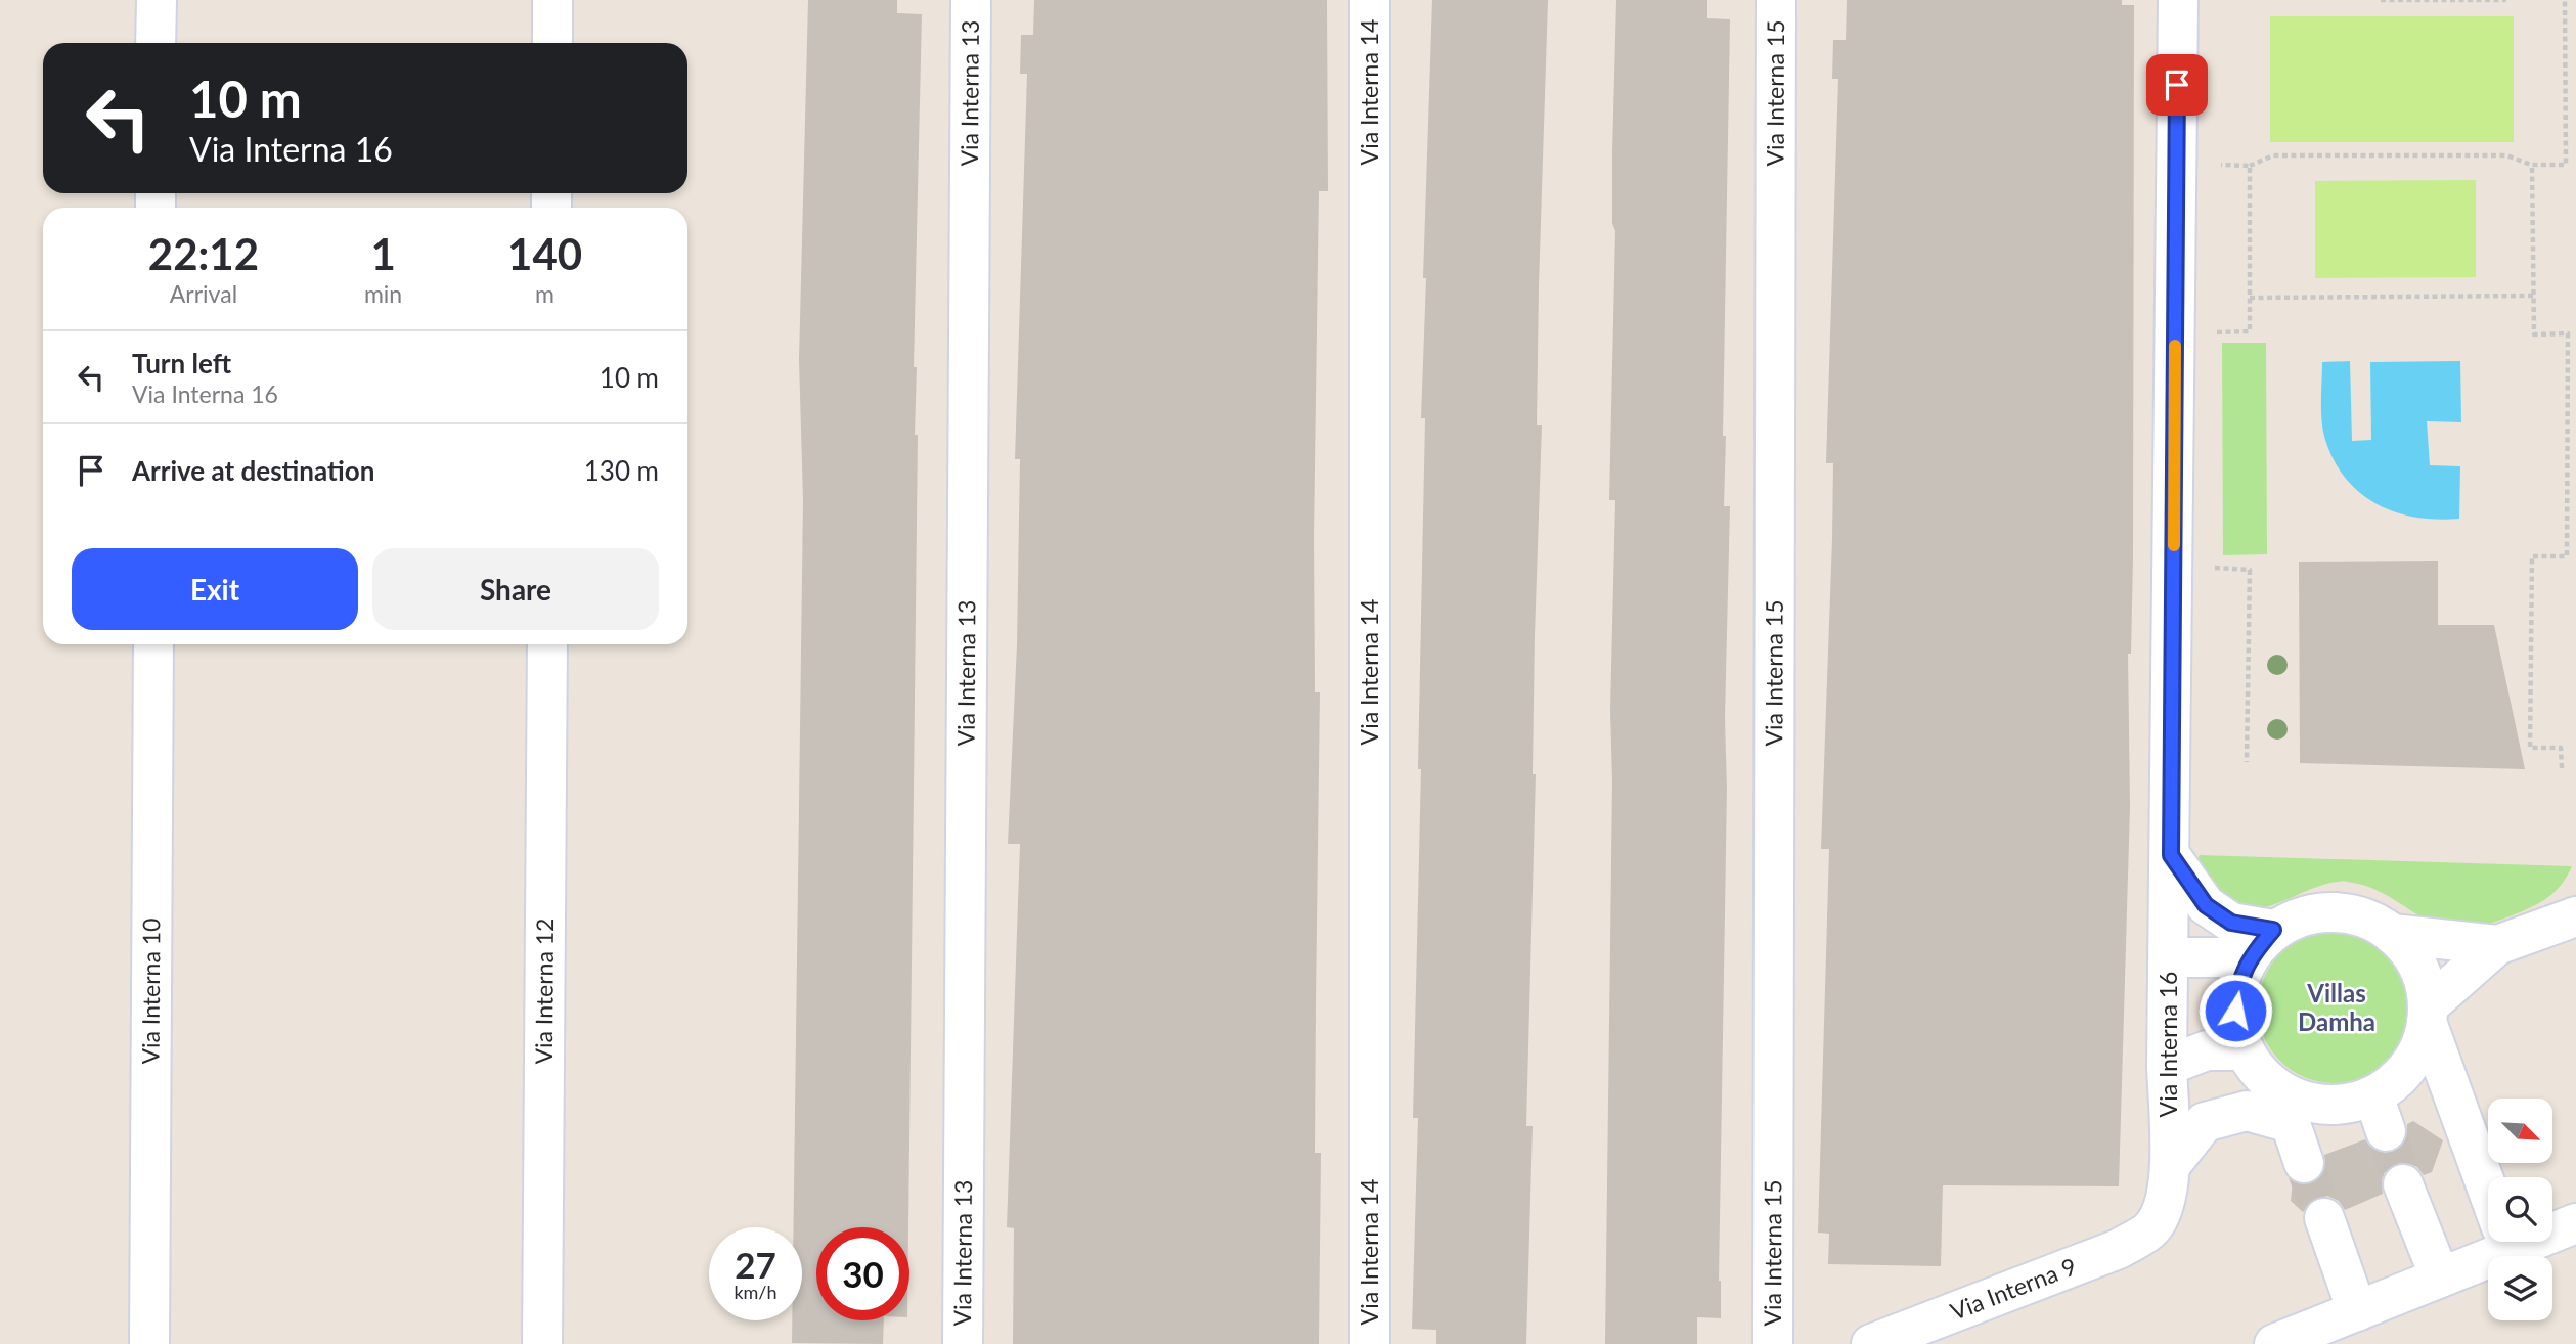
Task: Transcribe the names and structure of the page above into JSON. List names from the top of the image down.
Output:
{
  "streets": {
    "street": [
      "Via Interna 13",
      "Via Interna 14",
      "Via Interna 15",
      "Via Interna 10",
      "Via Interna 12",
      "Via Interna 16",
      "Via Interna 9"
    ]
  },
  "crossings": [
    ["Via Interna 16", "Via Interna 9"]
  ],
  "districts": ["Villas Damha"],
  "north": "bottom right",
  "page": {
    "turn": ["10 m", "Via Interna 16"],
    "eta": [
      "22:12",
      "Arrival",
      "1",
      "min",
      "140",
      "m"
    ],
    "list": [
      {
        "name": "Turn left",
        "note": "Via Interna 16",
        "value": "10 m"
      },
      {
        "name": "Arrive at destination",
        "value": "130 m"
      }
    ],
    "buttons": ["Exit", "Share"],
    "speed": "27 km/h",
    "limit": "30"
  }
}
